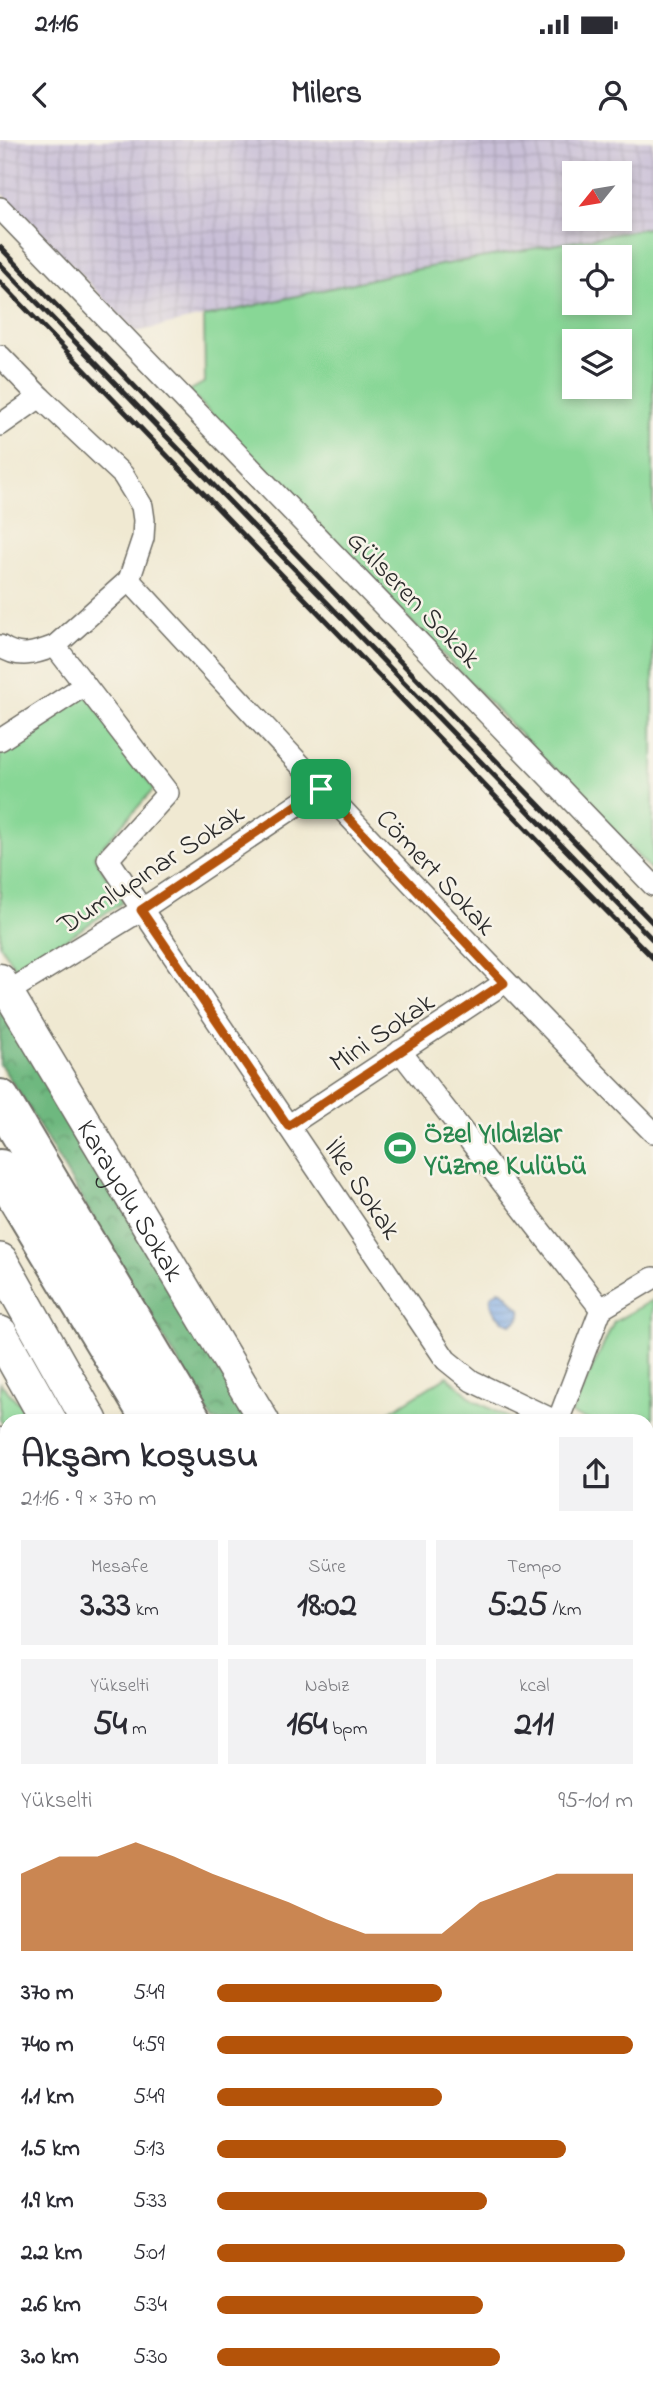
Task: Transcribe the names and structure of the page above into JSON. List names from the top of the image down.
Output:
{
  "streets": {
    "main road": ["Karayolu Sokak"],
    "street": [
      "Gülseren Sokak",
      "Dumlupınar Sokak",
      "Cömert Sokak",
      "Mini Sokak",
      "İlke Sokak"
    ]
  },
  "crossings": [
    ["Dumlupınar Sokak", "Cömert Sokak"],
    ["Dumlupınar Sokak", "İlke Sokak"],
    ["Dumlupınar Sokak", "Karayolu Sokak"],
    ["Cömert Sokak", "Mini Sokak"],
    ["Mini Sokak", "İlke Sokak"]
  ],
  "places": {
    "sports": ["Özel Yıldızlar Yüzme Kulübü"]
  },
  "north": "bottom left",
  "page": {
    "status": "21:16",
    "header": "Milers",
    "heading": ["Akşam koşusu", "21:16 · 9 × 370 m"],
    "stats": [
      ["Mesafe", "3.33 km"],
      ["Süre", "18:02"],
      ["Tempo", "5:25 /km"],
      ["Yükselti", "54 m"],
      ["Nabız", "164 bpm"],
      ["kcal", "211"]
    ],
    "chart": ["Yükselti", "95–101 m"],
    "list": [
      {
        "name": "370 m",
        "note": "5:49"
      },
      {
        "name": "740 m",
        "note": "4:59"
      },
      {
        "name": "1.1 km",
        "note": "5:49"
      },
      {
        "name": "1.5 km",
        "note": "5:13"
      },
      {
        "name": "1.9 km",
        "note": "5:33"
      },
      {
        "name": "2.2 km",
        "note": "5:01"
      },
      {
        "name": "2.6 km",
        "note": "5:34"
      },
      {
        "name": "3.0 km",
        "note": "5:30"
      }
    ]
  }
}
